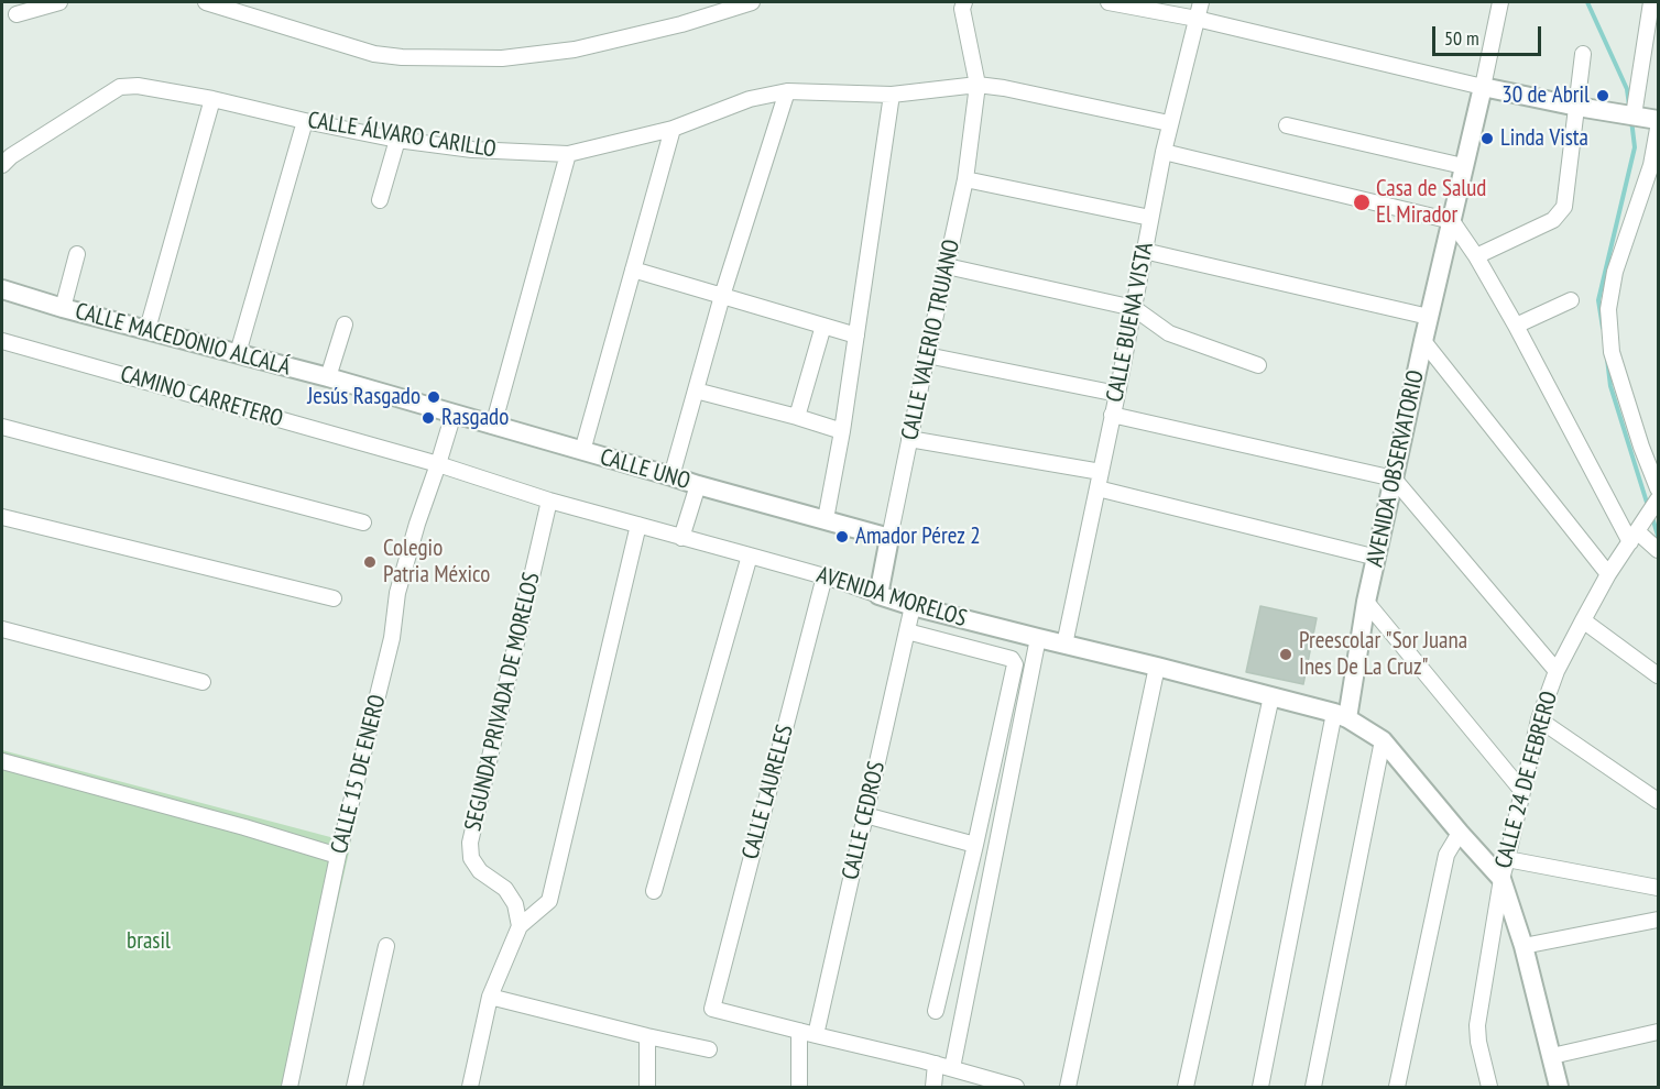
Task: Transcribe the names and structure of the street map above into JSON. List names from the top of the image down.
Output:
{
  "streets": {
    "street": [
      "CALLE ÁLVARO CARILLO",
      "CALLE BUENA VISTA",
      "CALLE MACEDONIO ALCALÁ",
      "CALLE VALERIO TRUJANO",
      "CAMINO CARRETERO",
      "AVENIDA OBSERVATORIO",
      "CALLE UNO",
      "AVENIDA MORELOS",
      "SEGUNDA PRIVADA DE MORELOS",
      "CALLE 15 DE ENERO",
      "CALLE 24 DE FEBRERO",
      "CALLE LAURELES",
      "CALLE CEDROS"
    ]
  },
  "crossings": [
    ["CALLE ÁLVARO CARILLO", "CALLE BUENA VISTA"],
    ["CALLE ÁLVARO CARILLO", "CALLE VALERIO TRUJANO"],
    ["CALLE BUENA VISTA", "AVENIDA MORELOS"],
    ["CALLE MACEDONIO ALCALÁ", "CALLE UNO"],
    ["CALLE VALERIO TRUJANO", "CALLE UNO"],
    ["CALLE VALERIO TRUJANO", "AVENIDA MORELOS"],
    ["CAMINO CARRETERO", "AVENIDA MORELOS"],
    ["CAMINO CARRETERO", "CALLE 15 DE ENERO"],
    ["AVENIDA OBSERVATORIO", "AVENIDA MORELOS"],
    ["CALLE UNO", "CALLE 15 DE ENERO"],
    ["AVENIDA MORELOS", "SEGUNDA PRIVADA DE MORELOS"],
    ["AVENIDA MORELOS", "CALLE 15 DE ENERO"],
    ["AVENIDA MORELOS", "CALLE 24 DE FEBRERO"],
    ["AVENIDA MORELOS", "CALLE LAURELES"],
    ["AVENIDA MORELOS", "CALLE CEDROS"]
  ],
  "parks": ["brasil"],
  "places": [
    "30 de Abril",
    "Linda Vista",
    "Casa de Salud El Mirador",
    "Jesús Rasgado",
    "Rasgado",
    "Amador Pérez 2",
    "Colegio Patria México",
    "Preescolar \"Sor Juana Ines De La Cruz\""
  ],
  "scale_bar": "50 m"
}
